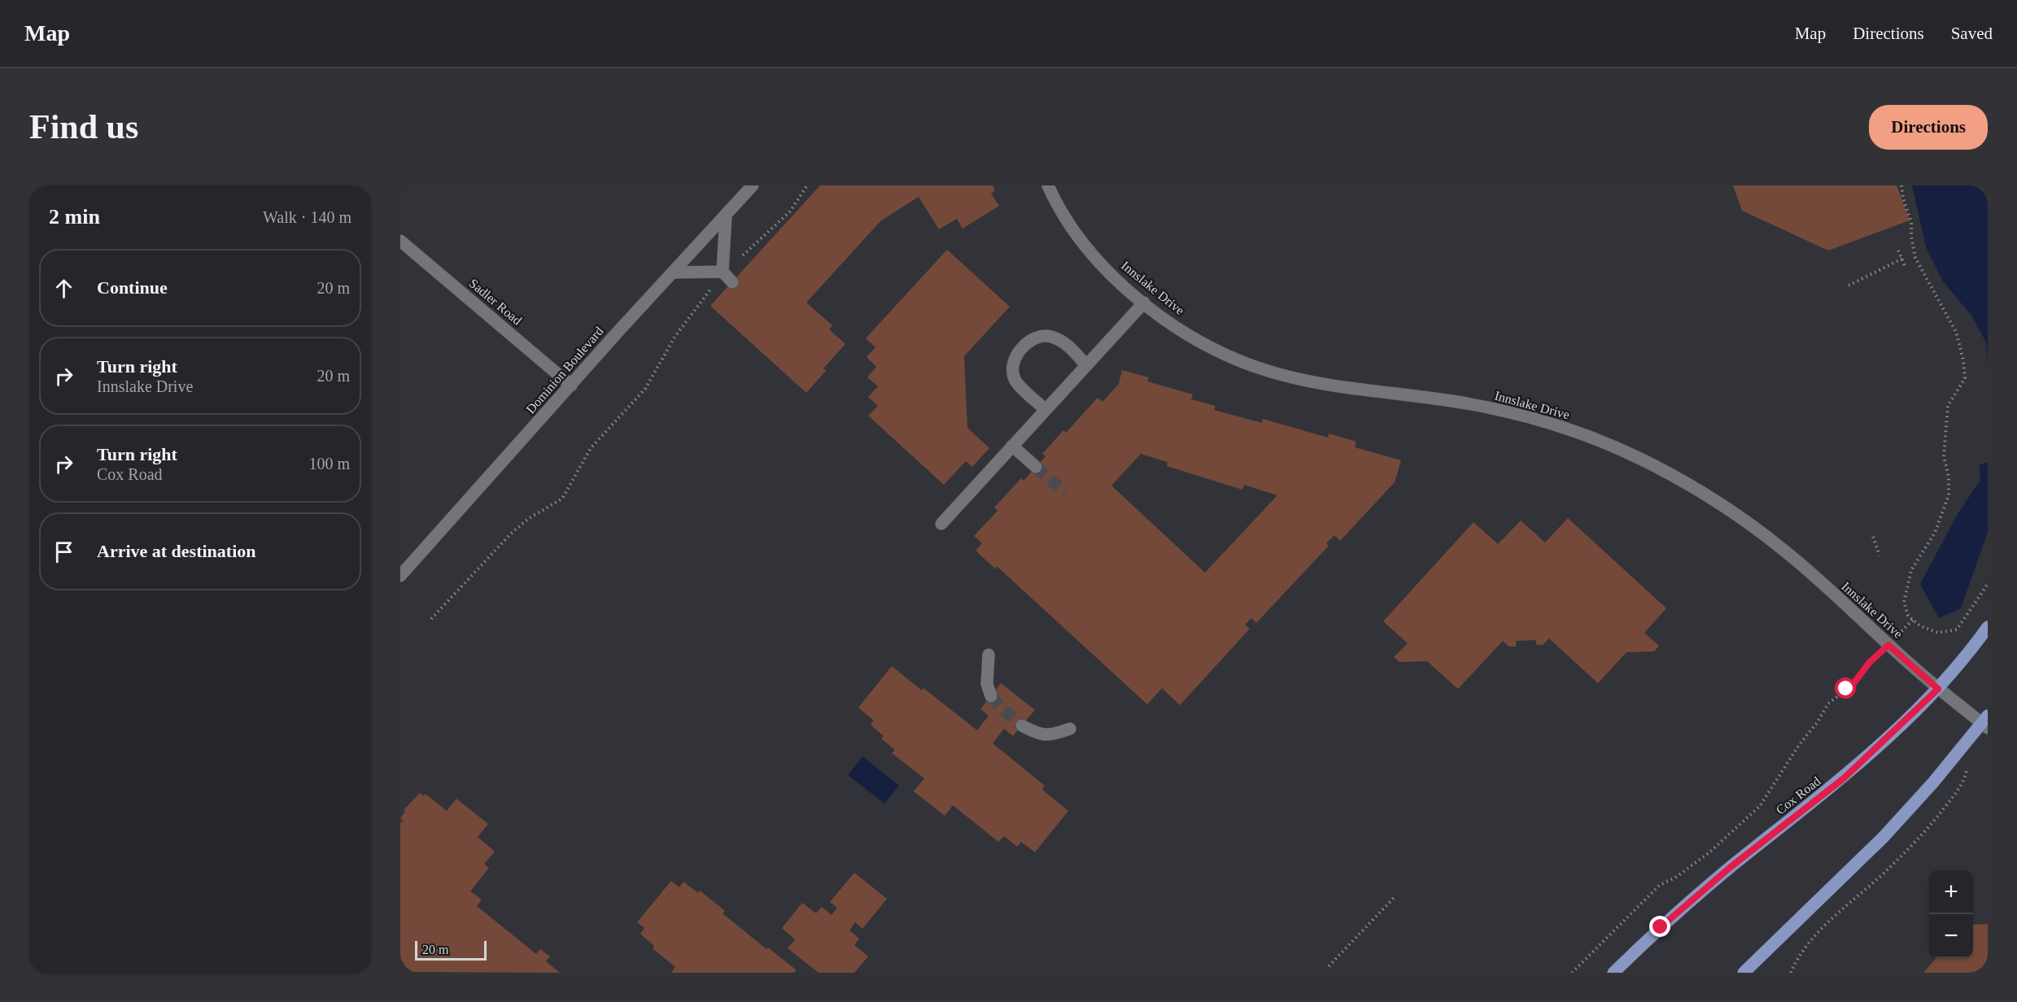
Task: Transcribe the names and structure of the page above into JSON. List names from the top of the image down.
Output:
{
  "streets": {
    "main road": ["Cox Road"],
    "street": ["Innslake Drive", "Sadler Road", "Dominion Boulevard"]
  },
  "crossings": [
    ["Innslake Drive", "Cox Road"],
    ["Sadler Road", "Dominion Boulevard"]
  ],
  "scale_bar": "20 m",
  "page": {
    "header": "Map",
    "nav": ["Map", "Directions", "Saved"],
    "buttons": "Directions",
    "title": "Find us",
    "heading": ["2 min", "Walk · 140 m"],
    "list": [
      ["Continue", "20 m"],
      ["Turn right", "Innslake Drive", "20 m"],
      ["Turn right", "Cox Road", "100 m"],
      "Arrive at destination"
    ],
    "map_buttons": ["+", "−"],
    "scale": "20 m"
  }
}
